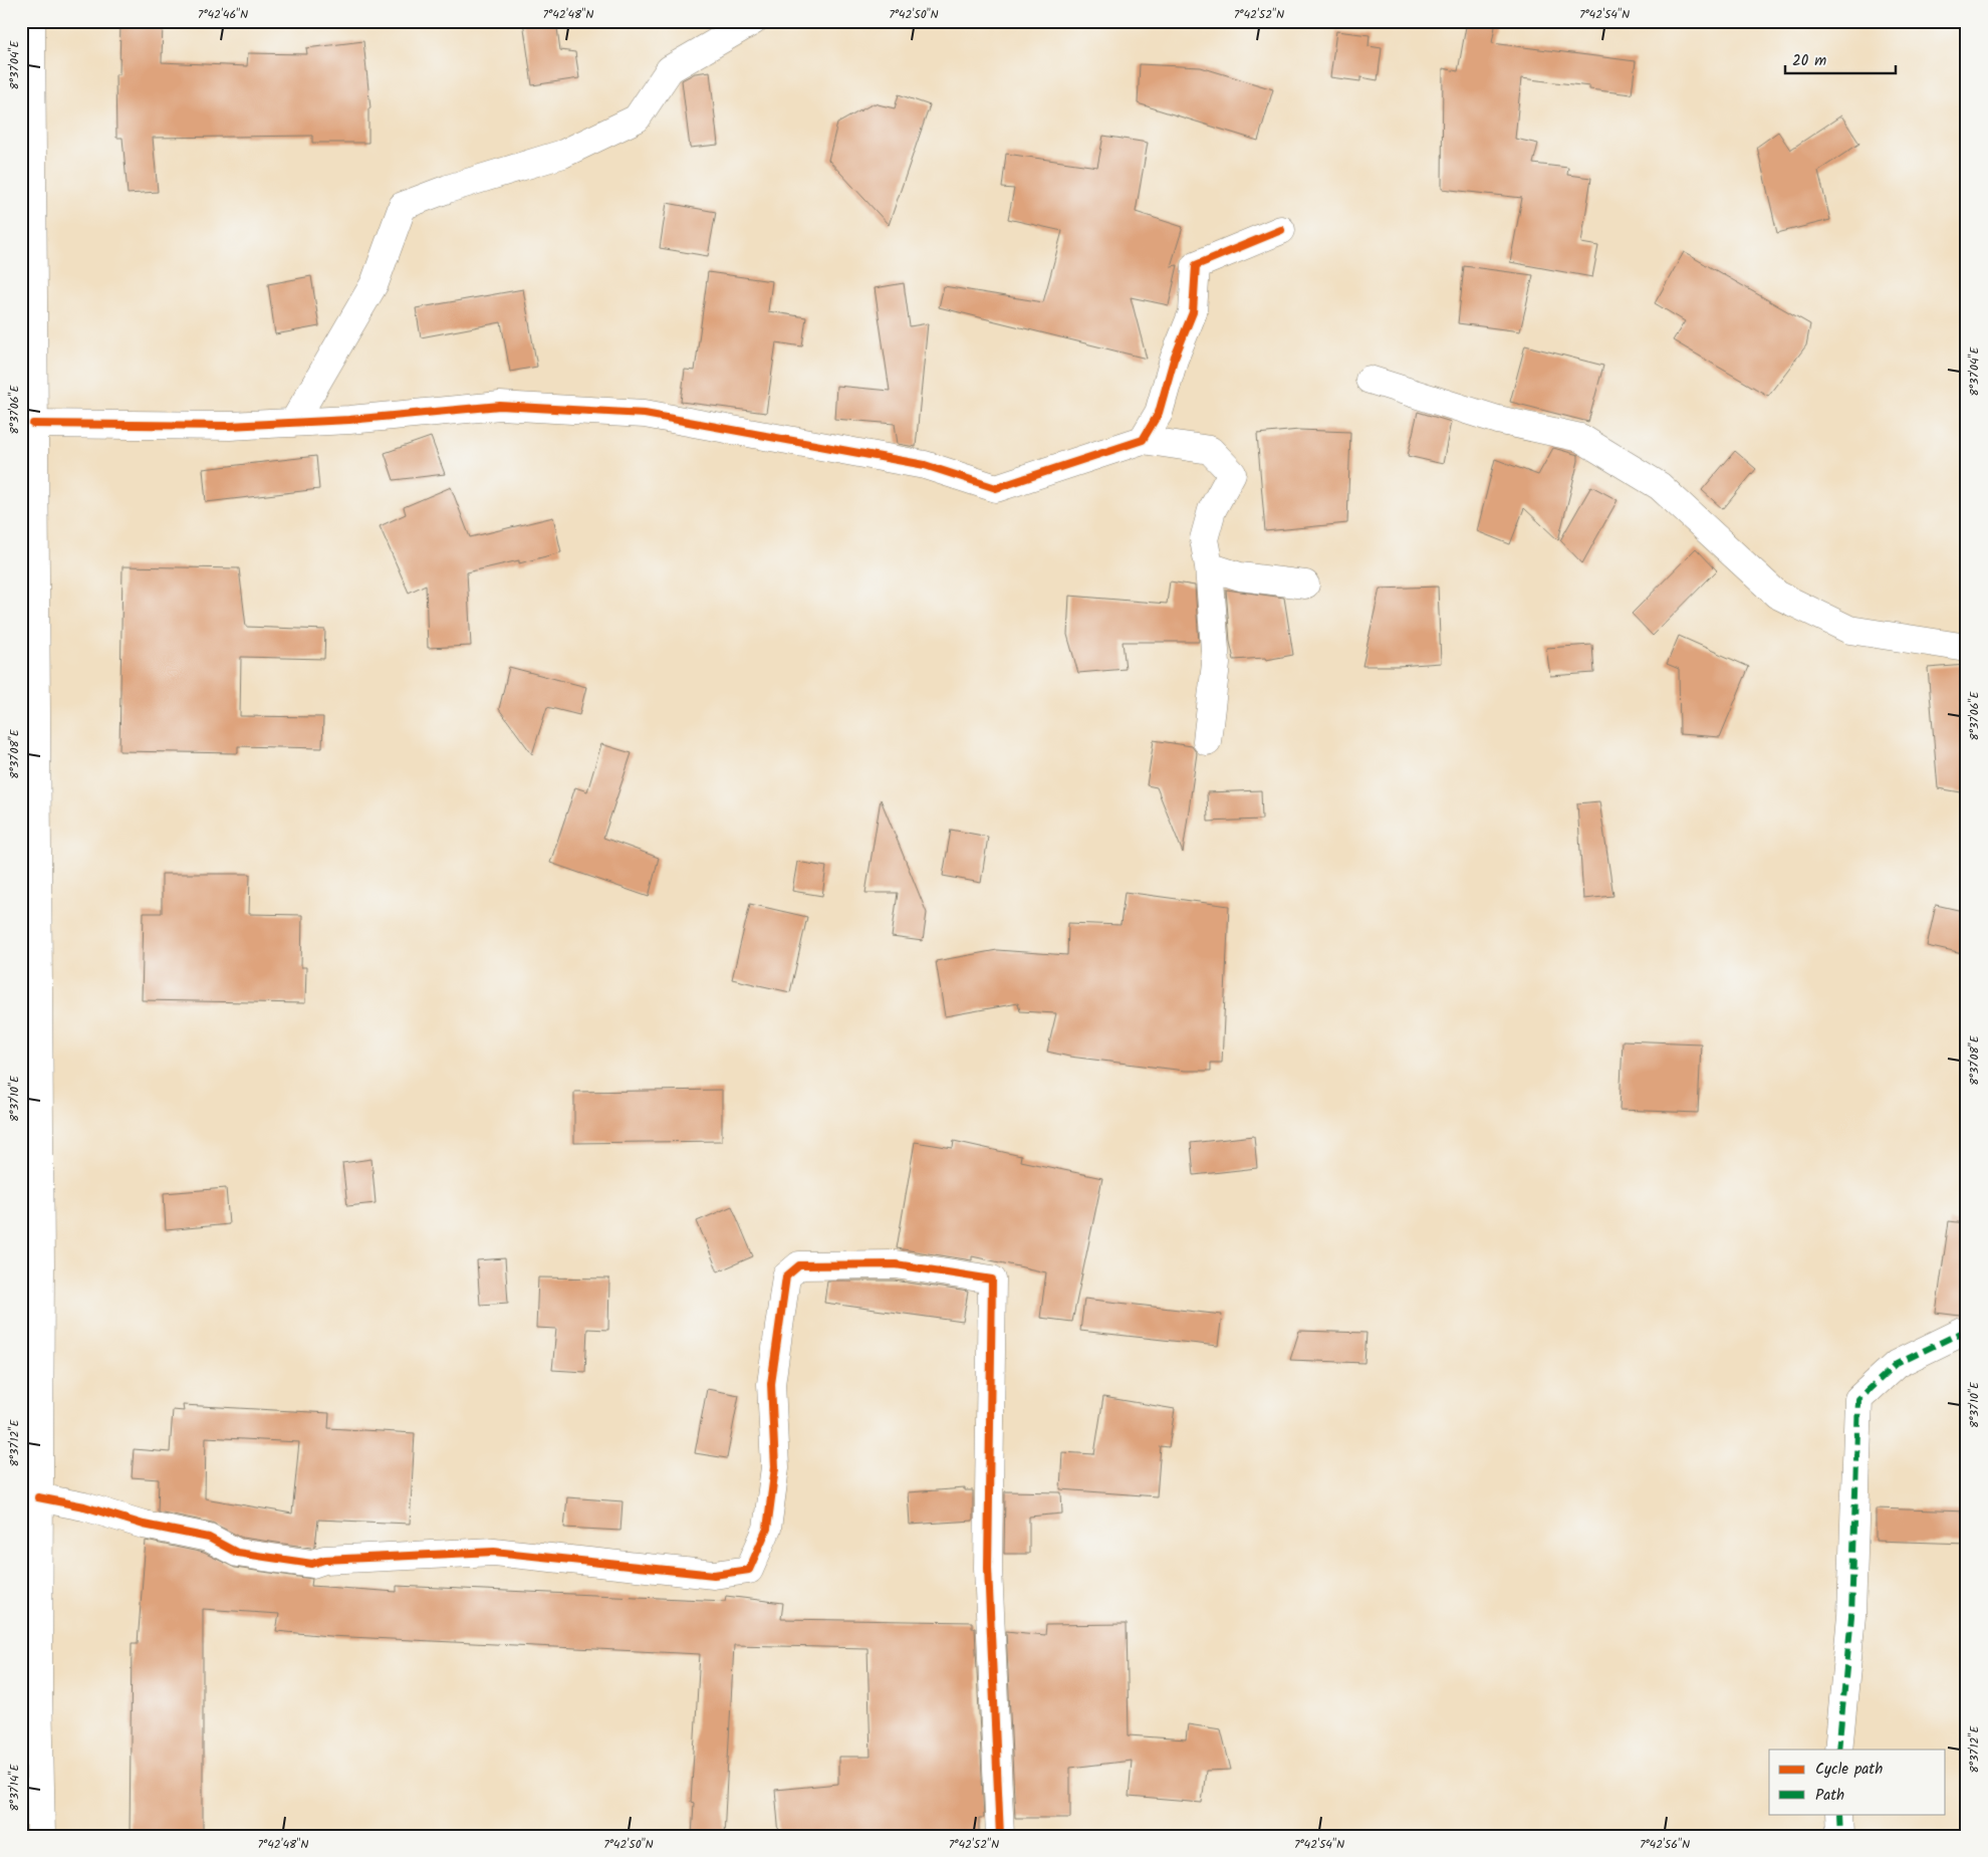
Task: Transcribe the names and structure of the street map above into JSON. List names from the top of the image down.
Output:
{
  "legend": ["Cycle path", "Path"],
  "scale_bar": "20 m",
  "coordinates": [
    "7°42'46\"N",
    "7°42'48\"N",
    "7°42'50\"N",
    "7°42'52\"N",
    "7°42'54\"N",
    "8°37'04\"E",
    "8°37'06\"E",
    "8°37'08\"E",
    "8°37'10\"E",
    "8°37'12\"E",
    "8°37'14\"E",
    "7°42'56\"N"
  ]
}
